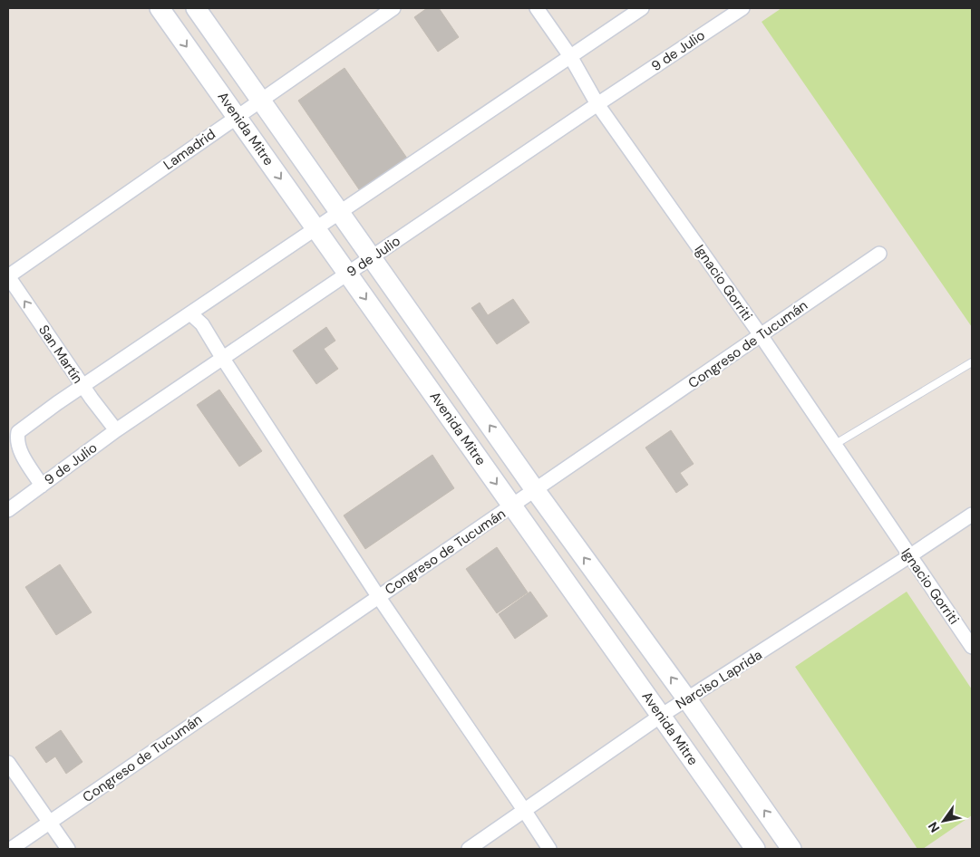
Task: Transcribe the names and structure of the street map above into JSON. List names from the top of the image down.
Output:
{
  "streets": {
    "main road": ["Avenida Mitre"],
    "street": [
      "9 de Julio",
      "Lamadrid",
      "Ignacio Gorriti",
      "Congreso de Tucumán",
      "San Martín",
      "Narciso Laprida"
    ]
  },
  "crossings": [
    ["9 de Julio", "Avenida Mitre"],
    ["9 de Julio", "Ignacio Gorriti"],
    ["9 de Julio", "San Martín"],
    ["Avenida Mitre", "Lamadrid"],
    ["Avenida Mitre", "Congreso de Tucumán"],
    ["Avenida Mitre", "Narciso Laprida"],
    ["Lamadrid", "San Martín"],
    ["Ignacio Gorriti", "Congreso de Tucumán"],
    ["Ignacio Gorriti", "Narciso Laprida"]
  ],
  "one_way": ["San Martín"],
  "north": "bottom left"
}
